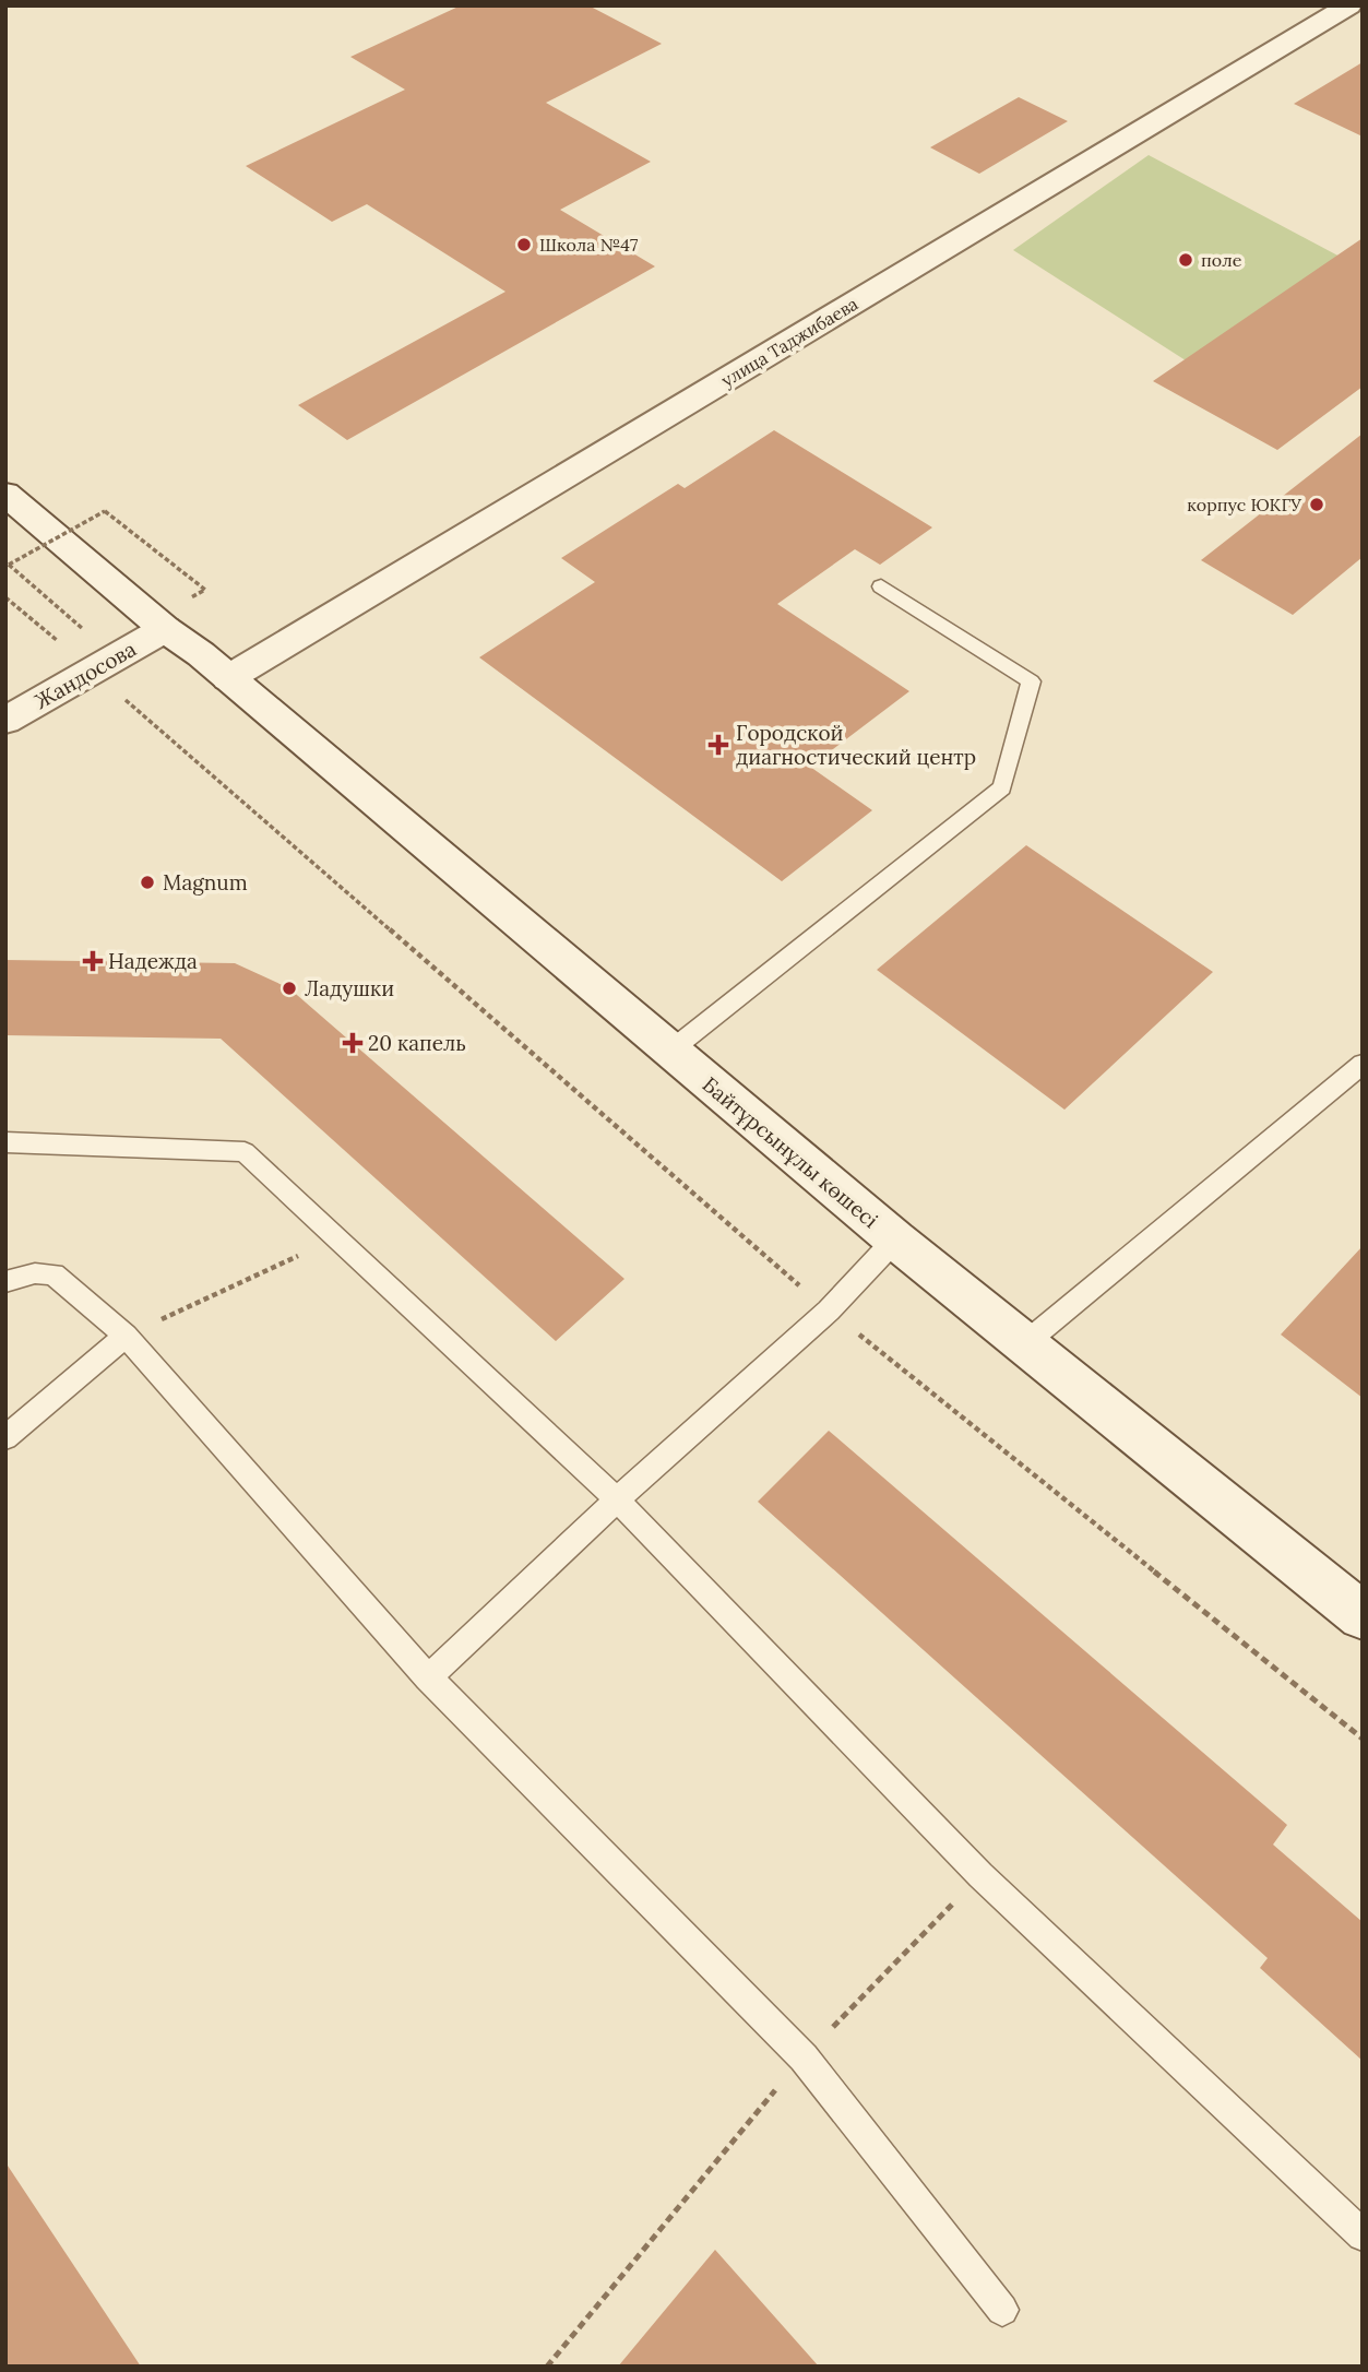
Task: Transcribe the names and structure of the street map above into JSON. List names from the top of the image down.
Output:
{
  "streets": {
    "street": ["улица Таджибаева", "Жандосова", "Байтұрсынұлы көшесі"]
  },
  "crossings": [
    ["улица Таджибаева", "Байтұрсынұлы көшесі"],
    ["Жандосова", "Байтұрсынұлы көшесі"]
  ],
  "places": {
    "other": [
      "Школа №47",
      "поле",
      "корпус ЮКГУ",
      "Magnum",
      "Ладушки"
    ],
    "health": ["Городской диагностический центр", "Надежда", "20 капель"]
  }
}
